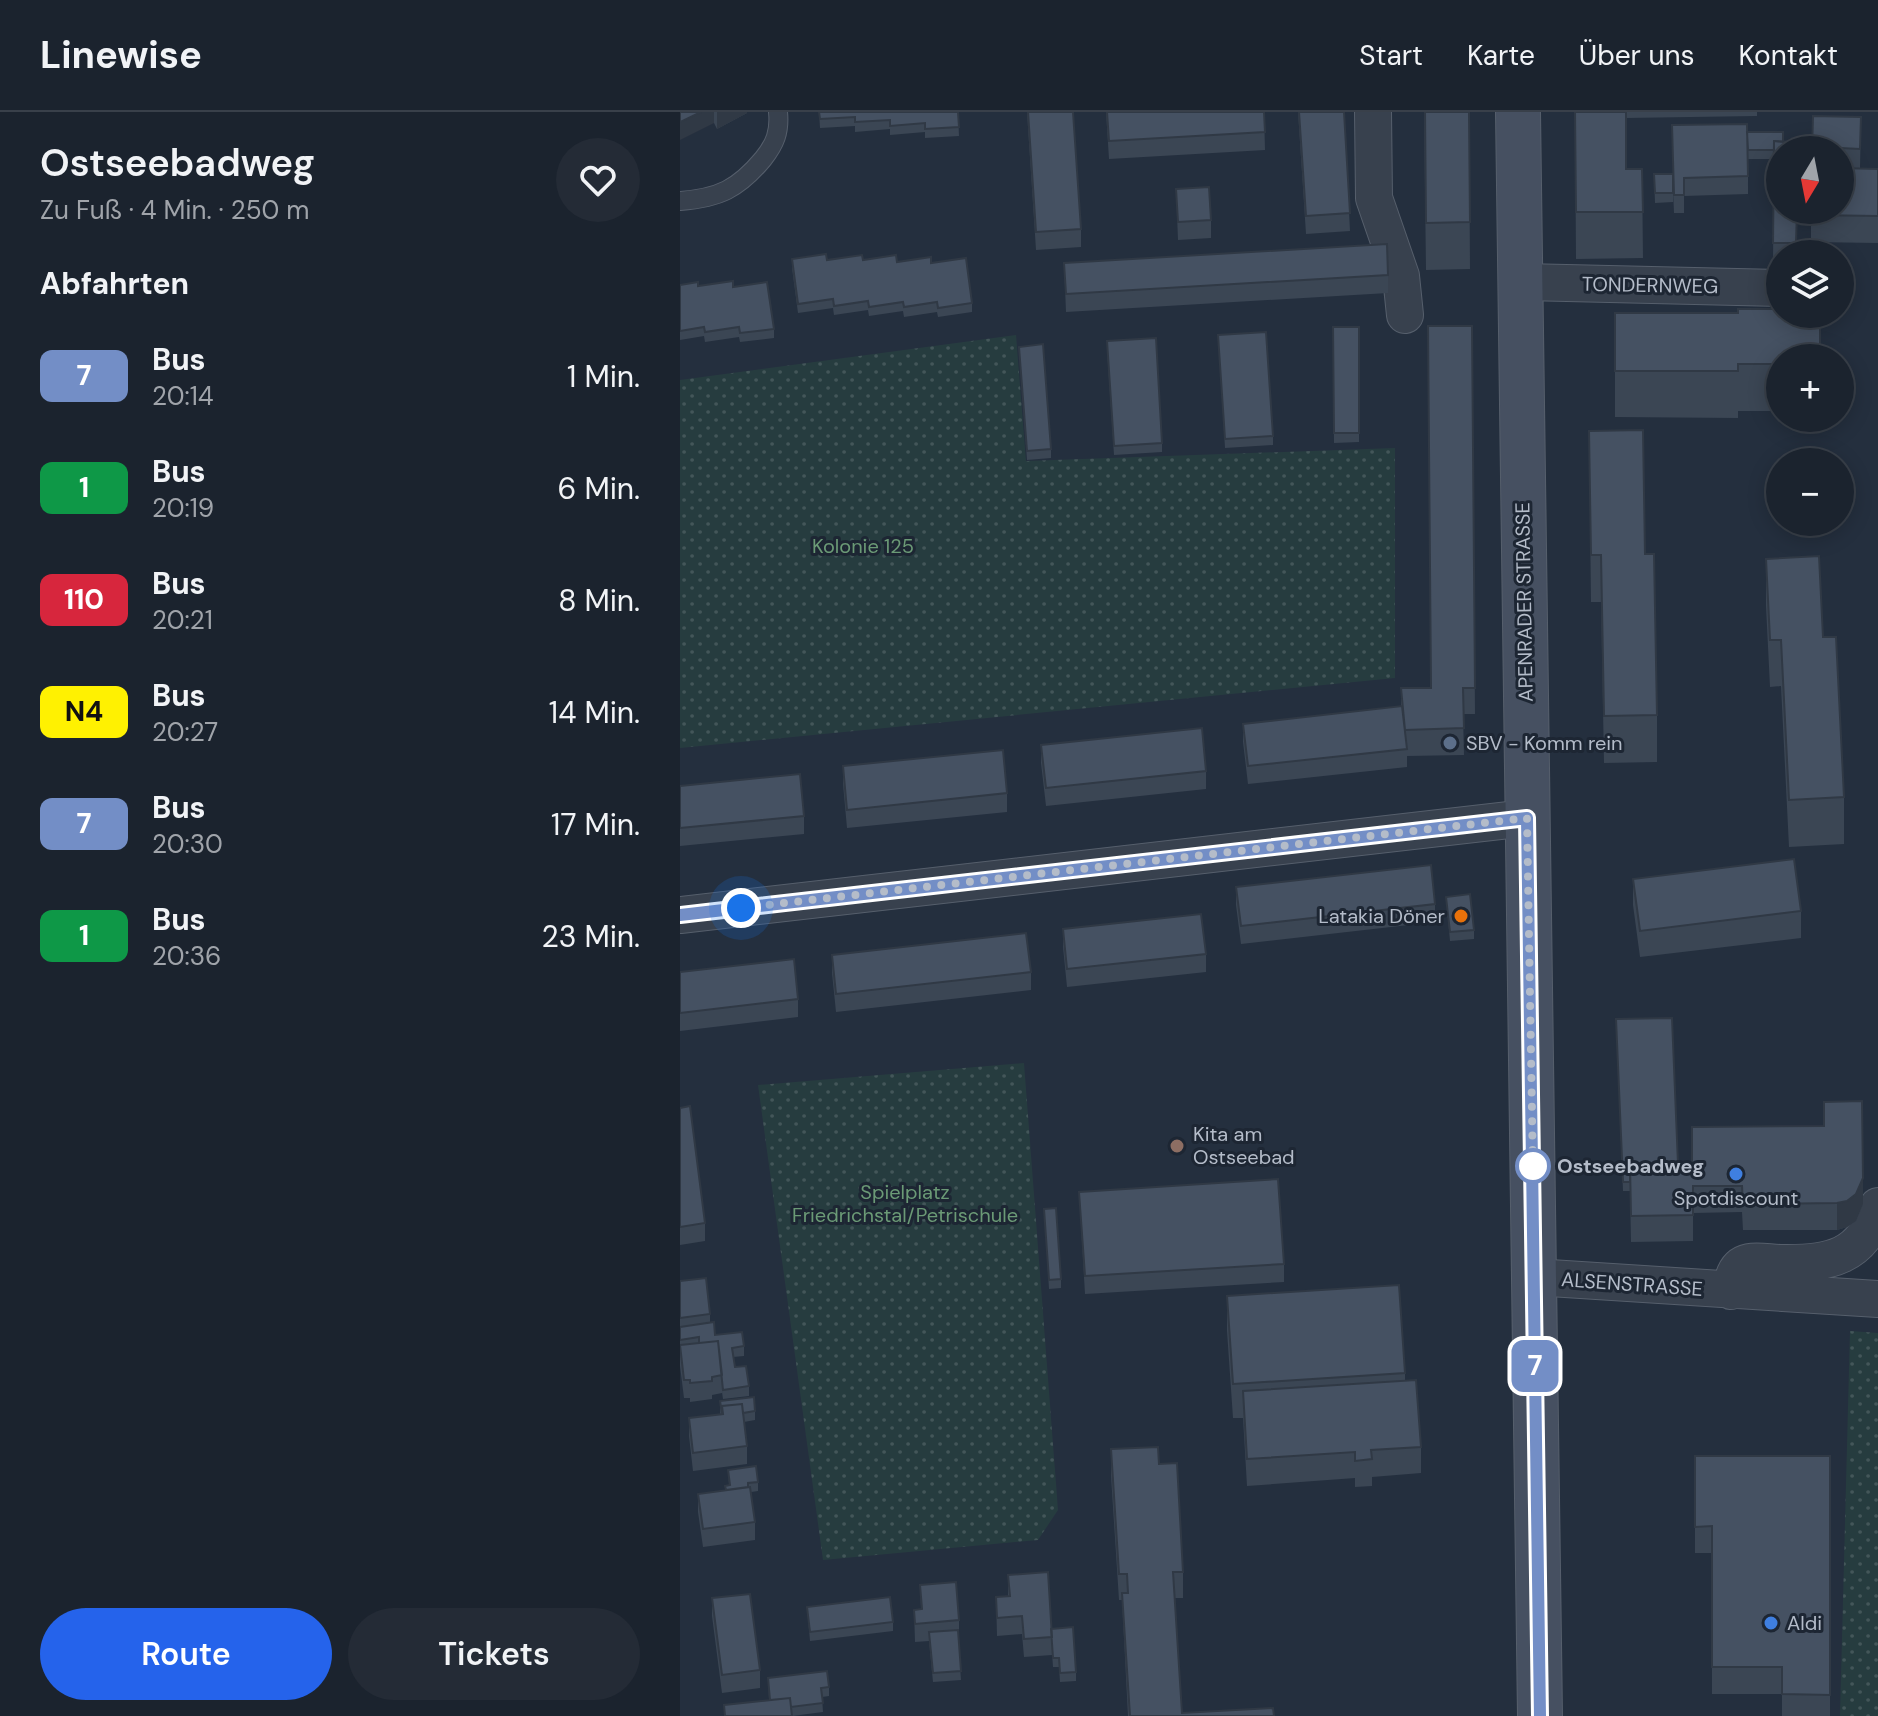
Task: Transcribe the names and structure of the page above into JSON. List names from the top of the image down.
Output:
{
  "streets": {
    "main road": ["APENRADER STRASSE"],
    "street": ["TONDERNWEG", "ALSENSTRASSE"]
  },
  "crossings": [
    ["TONDERNWEG", "APENRADER STRASSE"],
    ["APENRADER STRASSE", "ALSENSTRASSE"]
  ],
  "parks": ["Kolonie 125", "Spielplatz Friedrichstal/Petrischule"],
  "places": [
    "SBV - Komm rein",
    "Latakia Döner",
    "Kita am Ostseebad",
    "Ostseebadweg",
    "Spotdiscount",
    "Aldi"
  ],
  "lines": ["bus line 7"],
  "north": "bottom",
  "page": {
    "header": "Linewise",
    "nav": [
      "Start",
      "Karte",
      "Über uns",
      "Kontakt"
    ],
    "heading": [
      ["Ostseebadweg", "Zu Fuß · 4 Min. · 250 m"],
      "Abfahrten"
    ],
    "on_map": "7",
    "map_buttons": ["+", "−"],
    "list": [
      {
        "mark": "7",
        "name": "Bus",
        "note": "20:14",
        "value": "1 Min."
      },
      {
        "mark": "1",
        "name": "Bus",
        "note": "20:19",
        "value": "6 Min."
      },
      {
        "mark": "110",
        "name": "Bus",
        "note": "20:21",
        "value": "8 Min."
      },
      {
        "mark": "N4",
        "name": "Bus",
        "note": "20:27",
        "value": "14 Min."
      },
      {
        "mark": "7",
        "name": "Bus",
        "note": "20:30",
        "value": "17 Min."
      },
      {
        "mark": "1",
        "name": "Bus",
        "note": "20:36",
        "value": "23 Min."
      }
    ],
    "buttons": ["Route", "Tickets"]
  }
}
